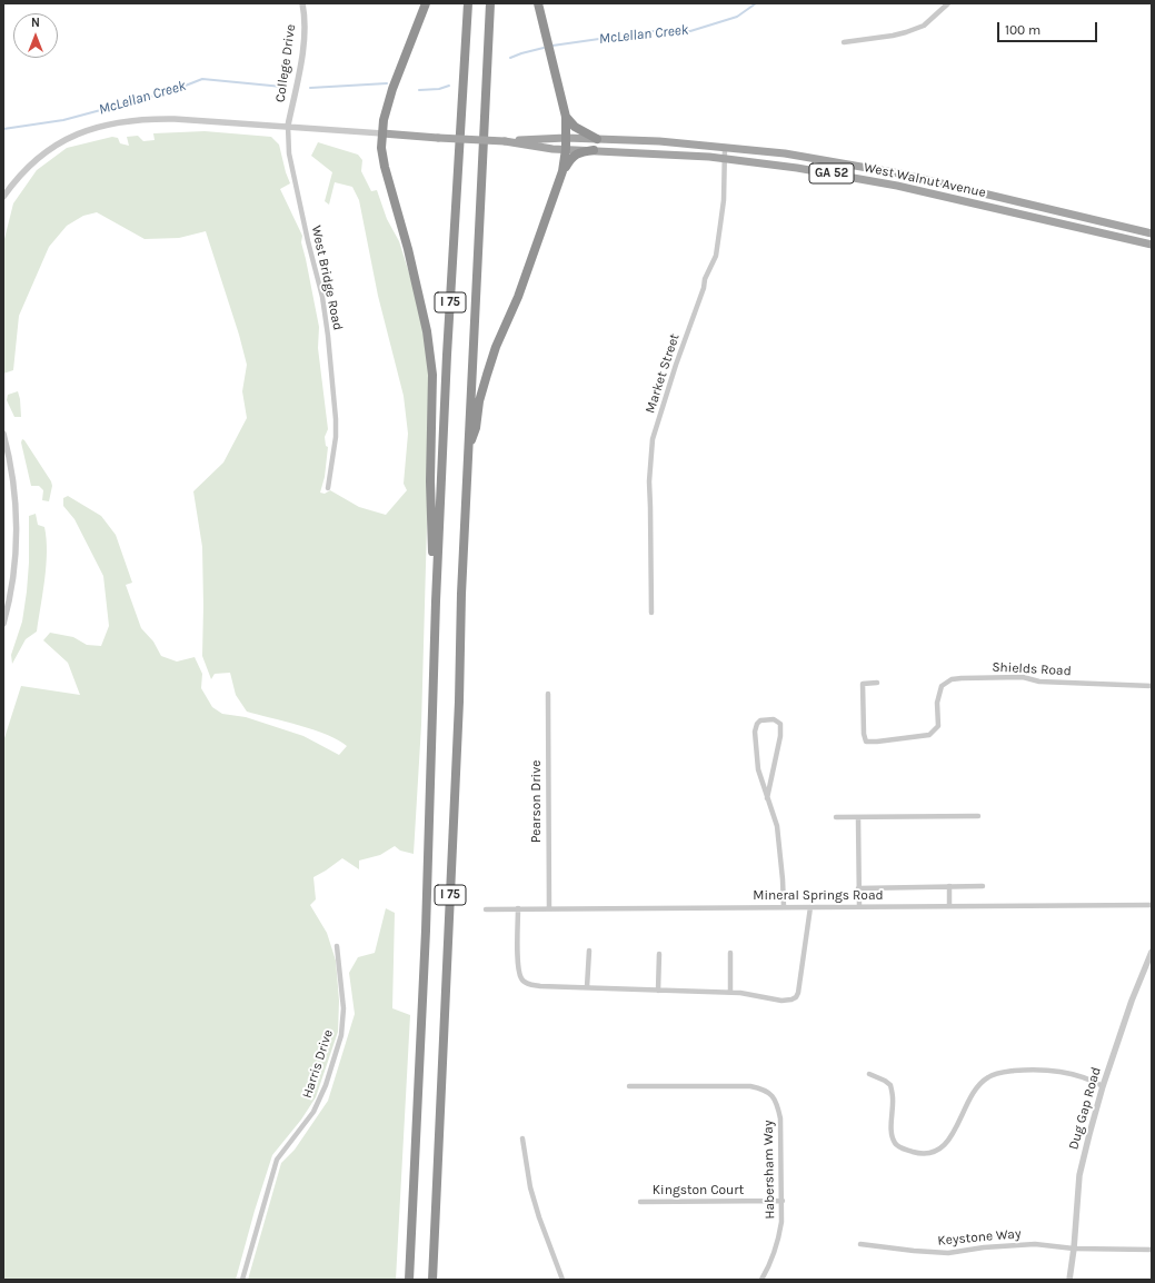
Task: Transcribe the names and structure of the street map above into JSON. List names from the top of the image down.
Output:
{
  "streets": {
    "highway": ["I 75"],
    "main road": ["GA 52", "West Walnut Avenue"],
    "street": [
      "College Drive",
      "West Bridge Road",
      "Market Street",
      "Shields Road",
      "Pearson Drive",
      "Mineral Springs Road",
      "Harris Drive",
      "Dug Gap Road",
      "Habersham Way",
      "Kingston Court",
      "Keystone Way"
    ]
  },
  "crossings": [
    ["College Drive", "West Bridge Road"],
    ["West Walnut Avenue", "Market Street"],
    ["Pearson Drive", "Mineral Springs Road"],
    ["Dug Gap Road", "Keystone Way"],
    ["Habersham Way", "Kingston Court"]
  ],
  "water": ["McLellan Creek"],
  "scale_bar": "100 m",
  "north": "top"
}
